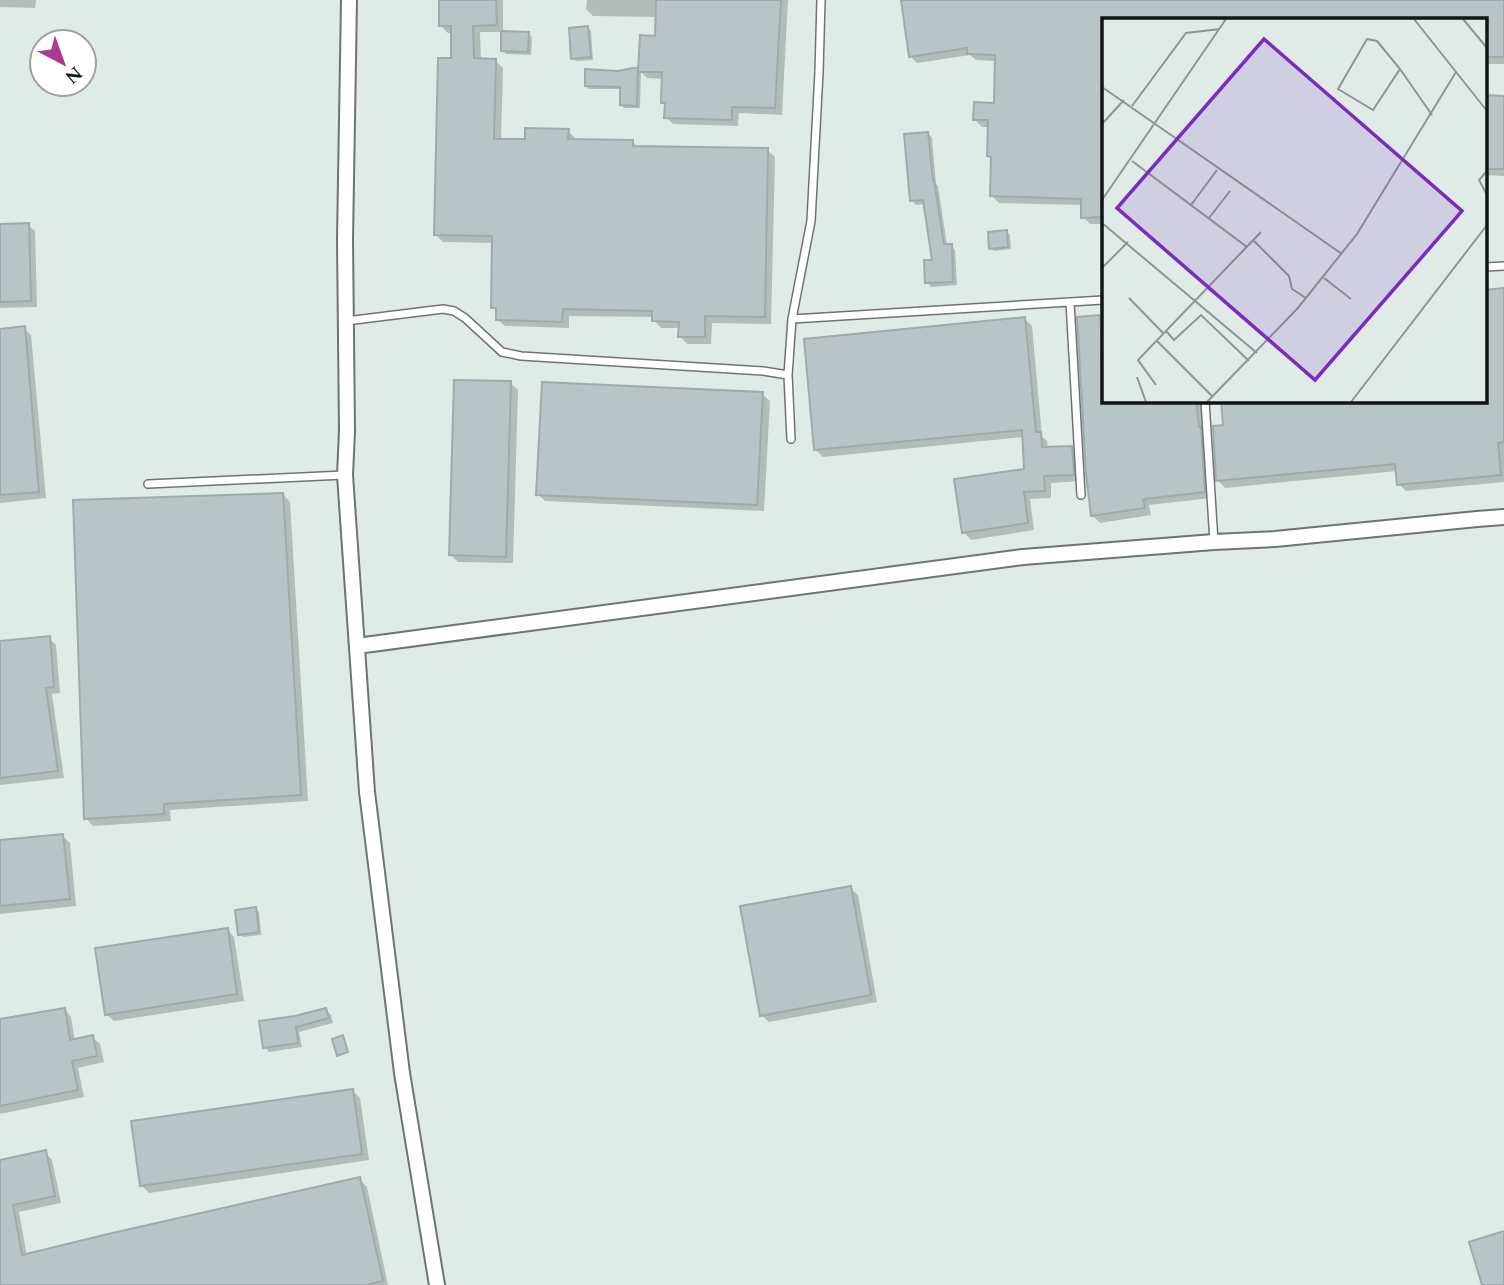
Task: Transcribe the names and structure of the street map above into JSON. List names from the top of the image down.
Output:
{
  "north": "bottom right"
}
